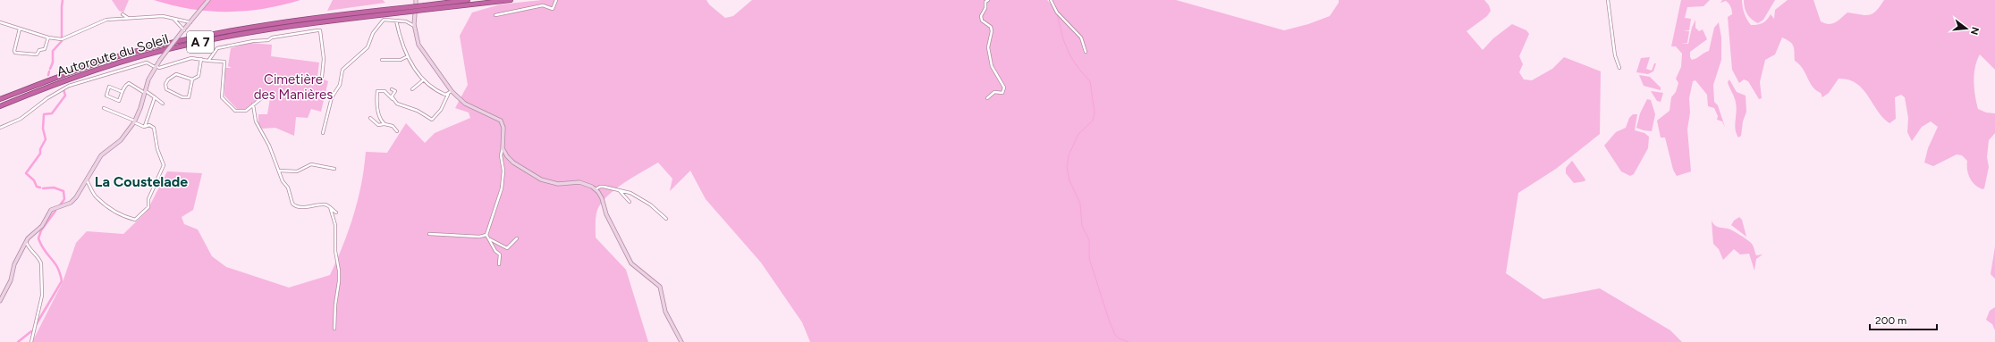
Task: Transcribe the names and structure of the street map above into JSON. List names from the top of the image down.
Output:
{
  "streets": {
    "highway": ["A 7", "Autoroute du Soleil"]
  },
  "districts": ["La Coustelade"],
  "parks": ["Cimetière des Manières"],
  "scale_bar": "200 m",
  "north": "right"
}
